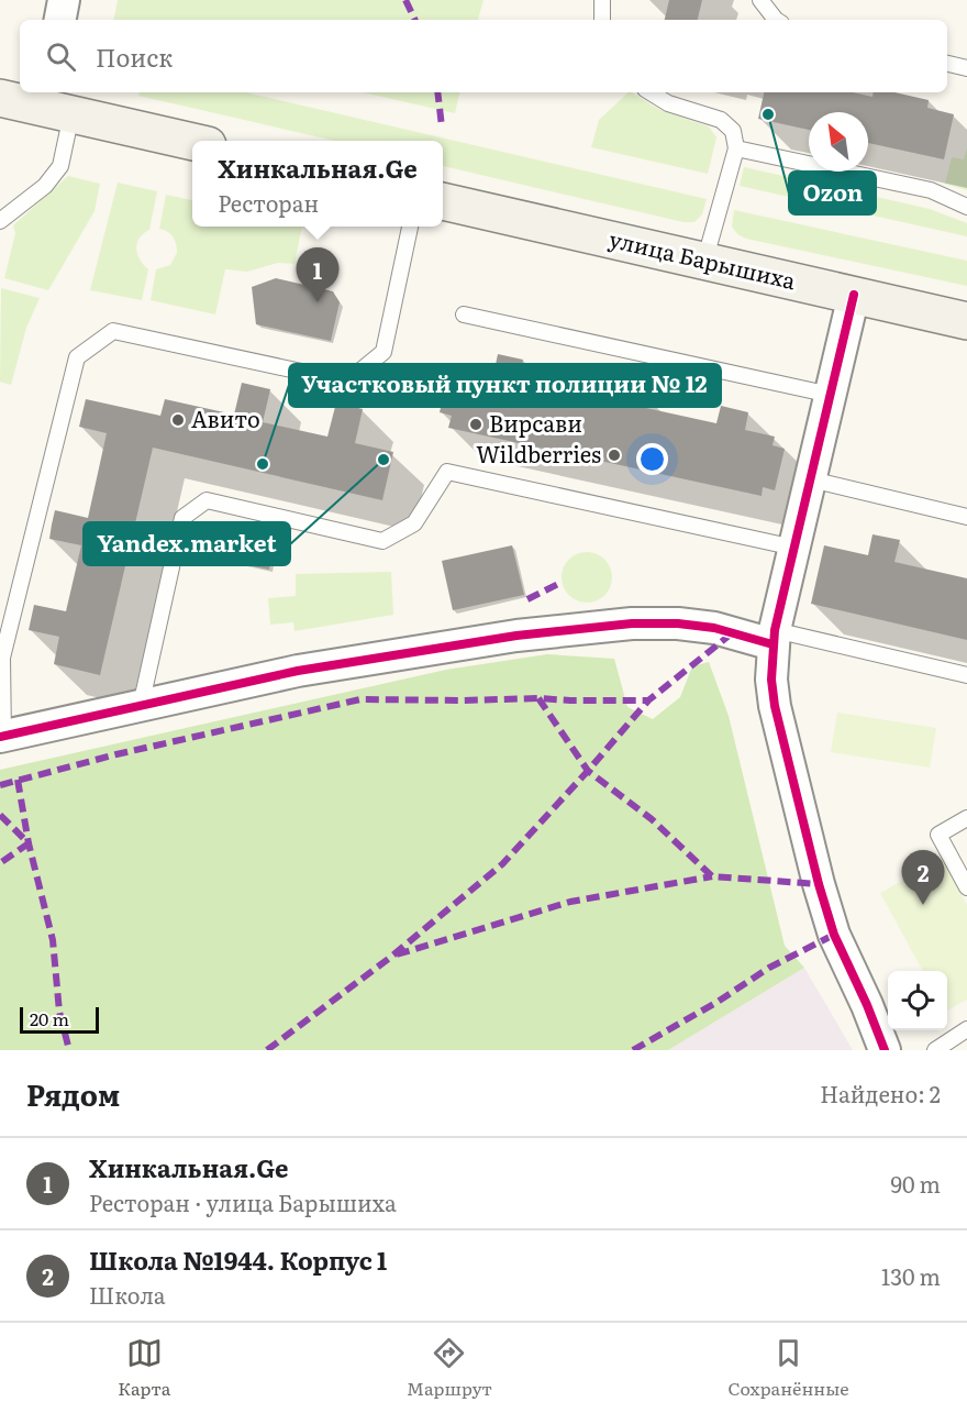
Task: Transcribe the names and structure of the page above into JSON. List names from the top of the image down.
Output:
{
  "streets": {
    "main road": ["улица Барышиха"]
  },
  "places": [
    "Ozon",
    "Авито",
    "Вирсави",
    "Wildberries",
    "Yandex.market",
    "Участковый пункт полиции № 12"
  ],
  "scale_bar": "20 m",
  "north": "top left",
  "page": {
    "search": "Поиск",
    "popup": ["Хинкальная.Ge", "Ресторан"],
    "pins": ["1", "2"],
    "scale": "20 m",
    "heading": ["Рядом", "Найдено: 2"],
    "list": [
      {
        "mark": "1",
        "name": "Хинкальная.Ge",
        "note": "Ресторан · улица Барышиха",
        "value": "90 m"
      },
      {
        "mark": "2",
        "name": "Школа №1944. Корпус 1",
        "note": "Школа",
        "value": "130 m"
      }
    ],
    "nav": ["Карта", "Маршрут", "Сохранённые"]
  }
}
